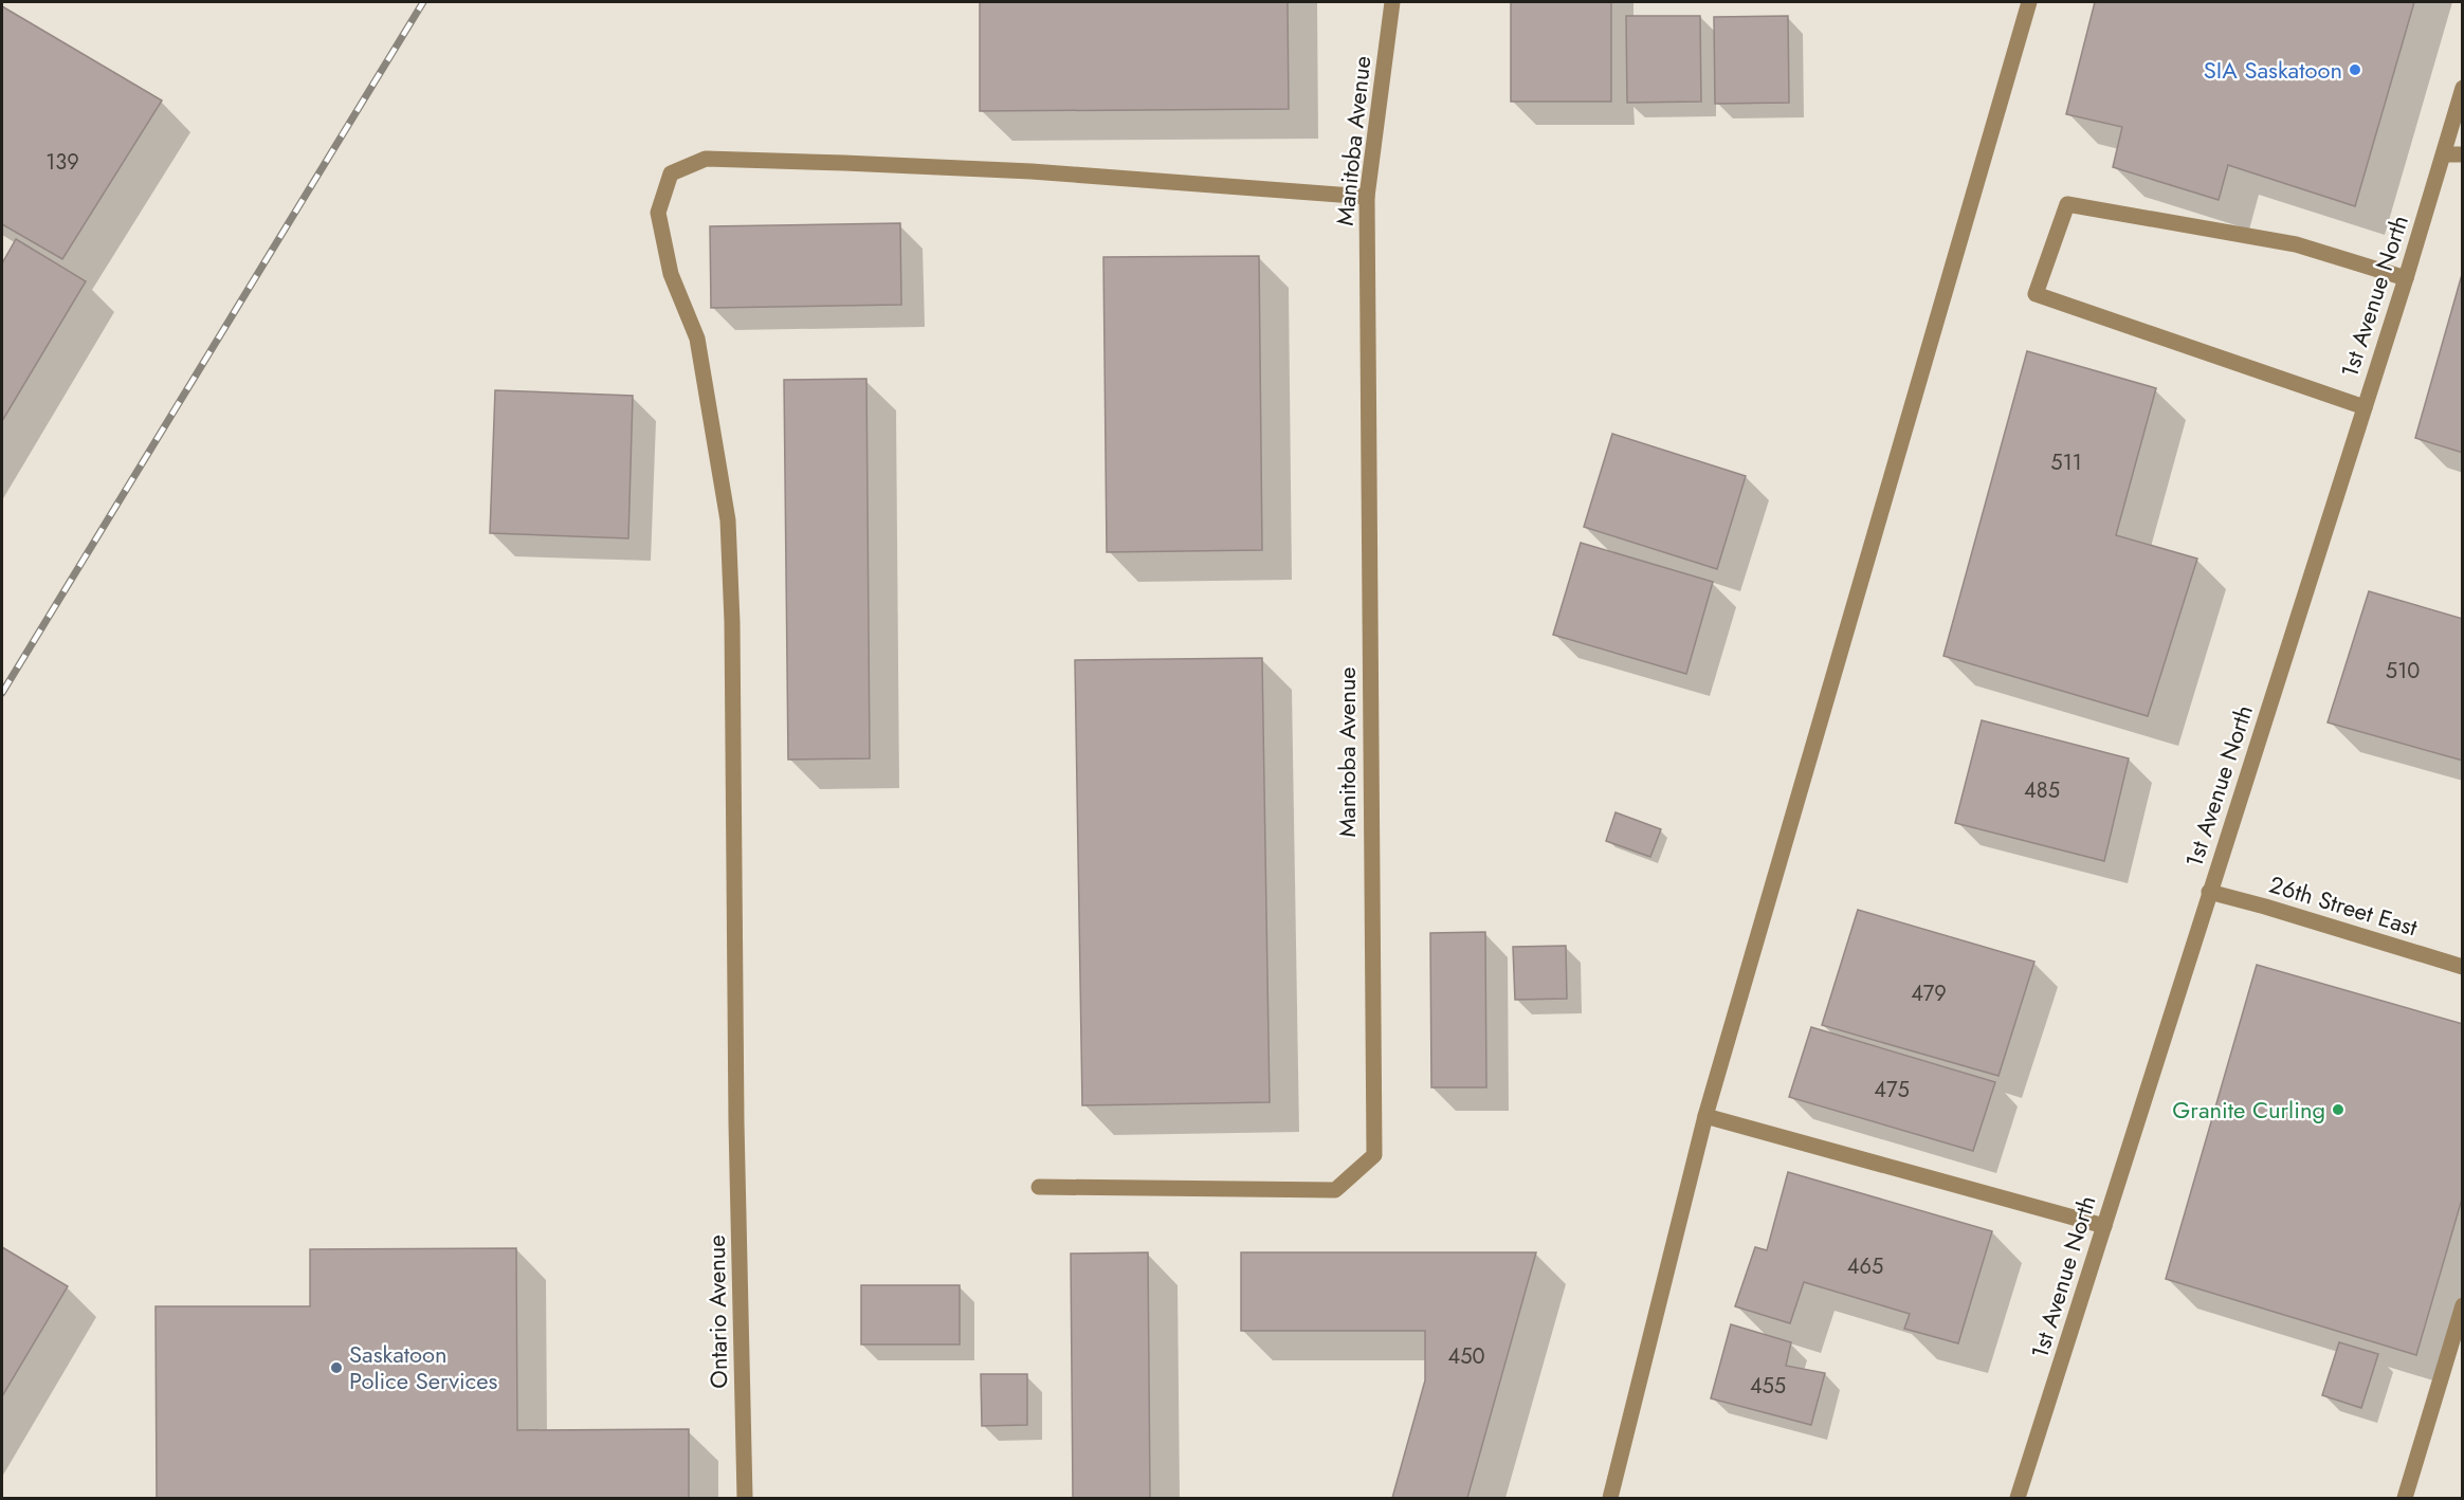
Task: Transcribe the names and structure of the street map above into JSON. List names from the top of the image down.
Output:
{
  "streets": {
    "street": [
      "Manitoba Avenue",
      "1st Avenue North",
      "26th Street East",
      "Ontario Avenue"
    ]
  },
  "crossings": [
    ["Manitoba Avenue", "Ontario Avenue"],
    ["1st Avenue North", "26th Street East"]
  ],
  "places": ["SIA Saskatoon", "Granite Curling", "Saskatoon Police Services"],
  "house_numbers": [
    "139",
    "511",
    "510",
    "485",
    "479",
    "475",
    "465",
    "450",
    "455"
  ]
}
